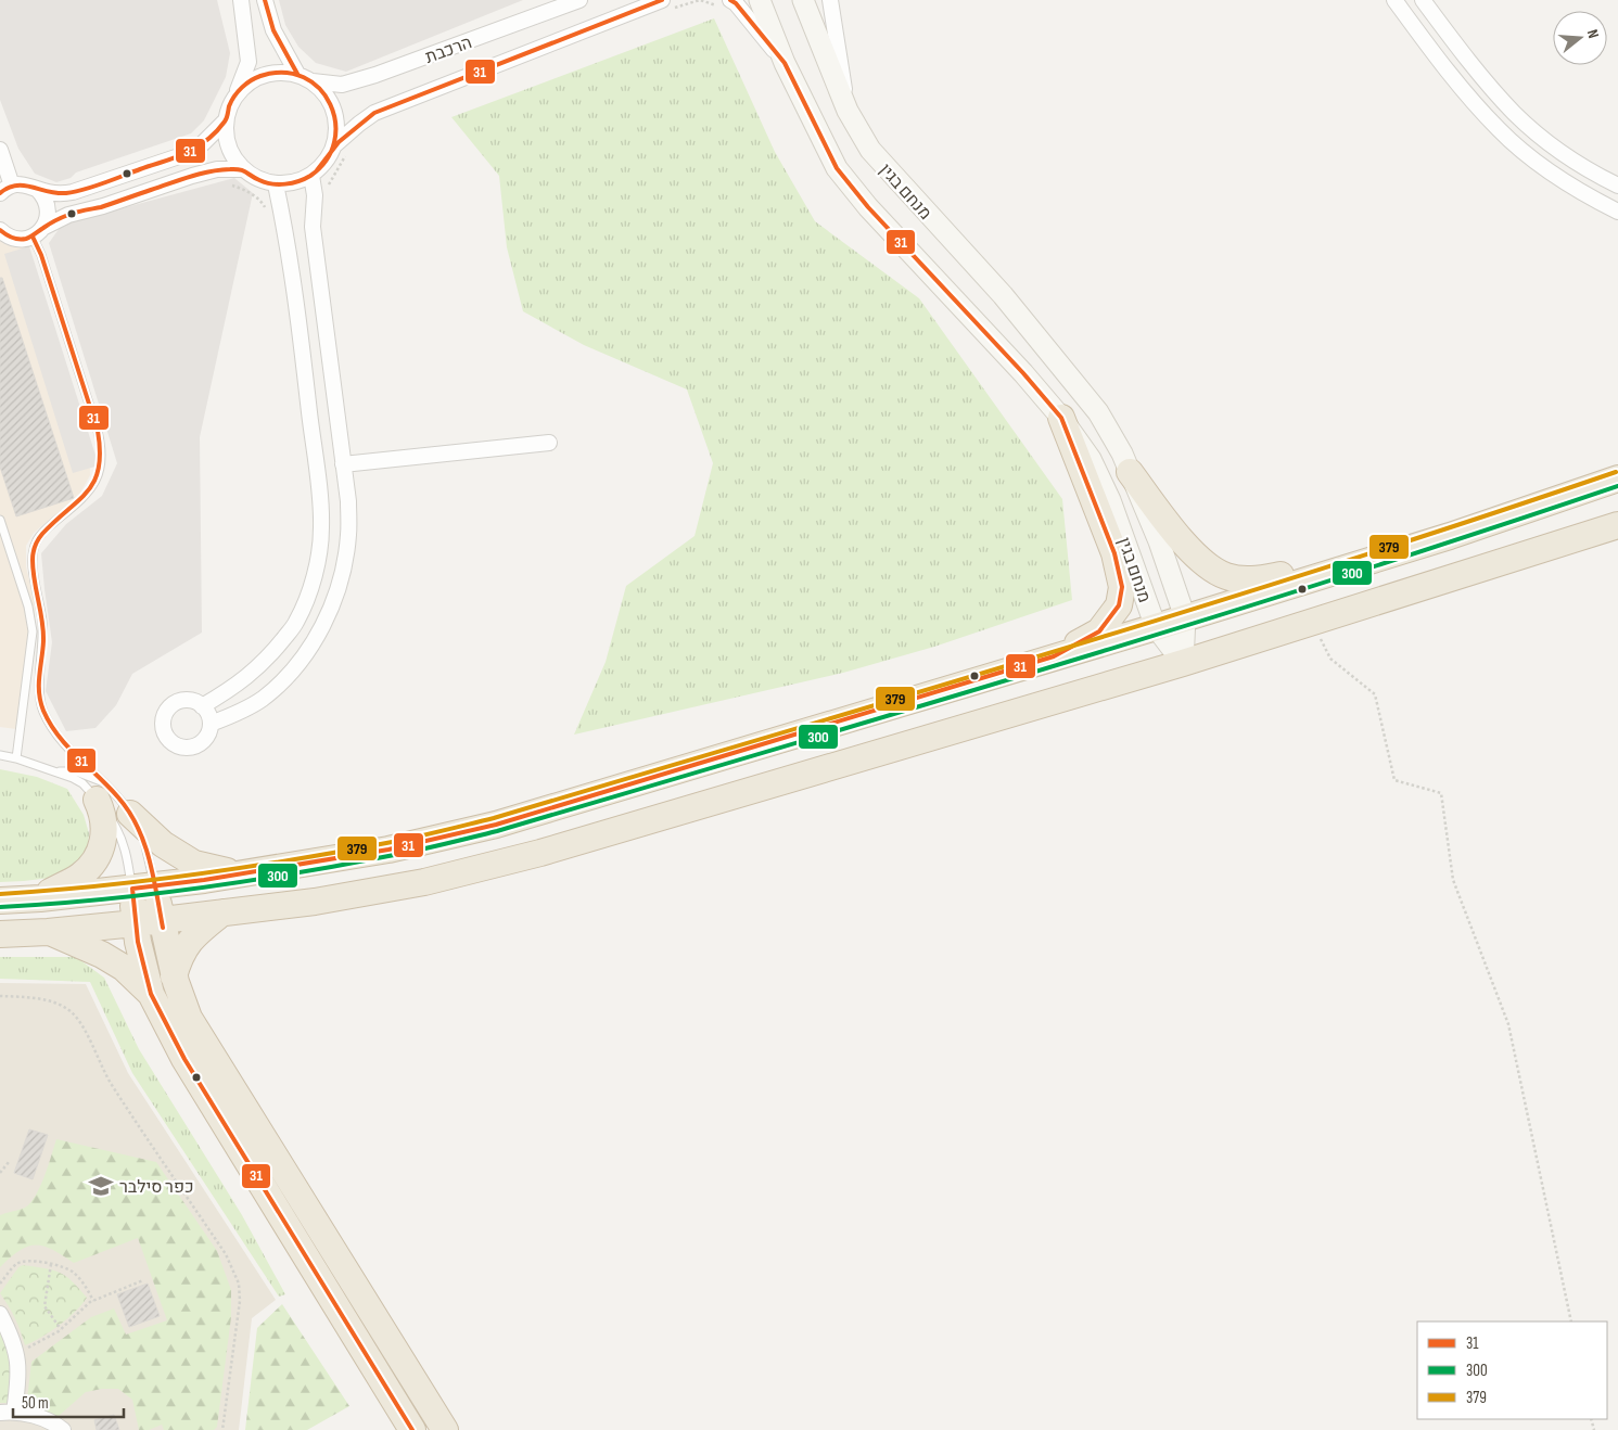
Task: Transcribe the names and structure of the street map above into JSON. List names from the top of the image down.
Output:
{
  "streets": {
    "main road": ["מנחם בגין"],
    "street": ["הרכבת"]
  },
  "places": {
    "school or university": ["כפר סילבר"]
  },
  "lines": ["transit line 31", "transit line 379", "transit line 300"],
  "legend": ["31", "300", "379"],
  "scale_bar": "50 m",
  "north": "right"
}
